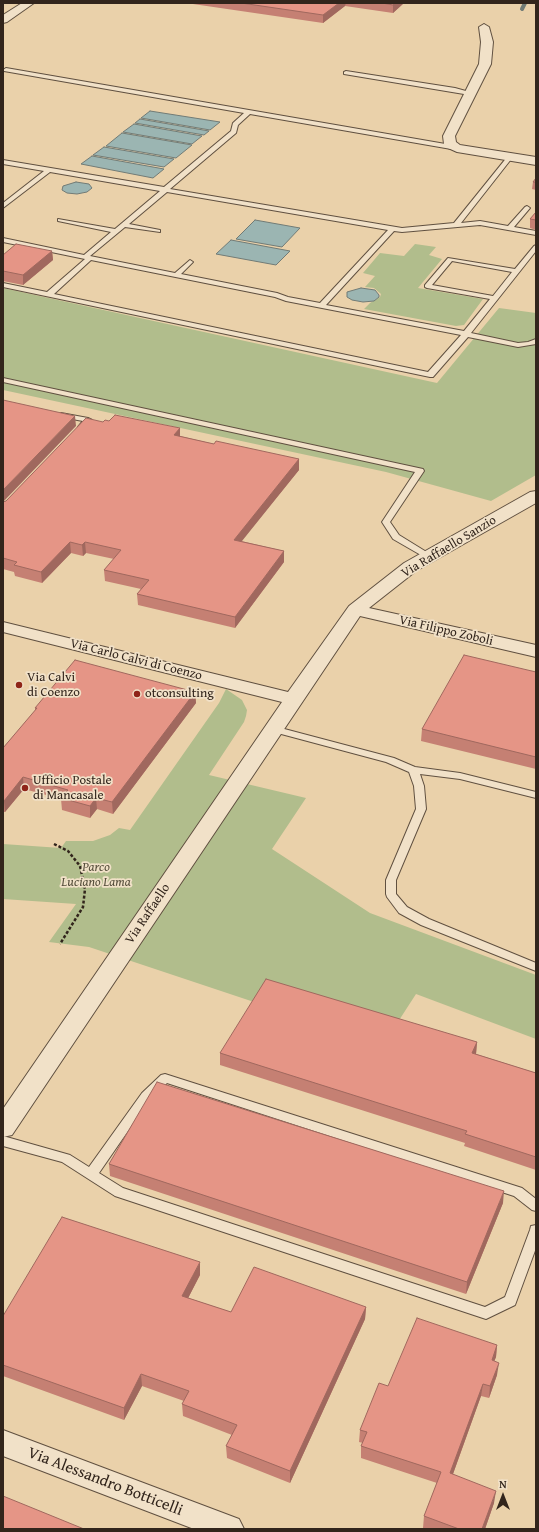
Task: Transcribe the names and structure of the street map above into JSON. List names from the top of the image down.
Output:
{
  "streets": {
    "street": [
      "Via Raffaello Sanzio",
      "Via Filippo Zoboli",
      "Via Carlo Calvi di Coenzo",
      "Via Raffaello",
      "Via Alessandro Botticelli"
    ]
  },
  "crossings": [
    ["Via Raffaello Sanzio", "Via Filippo Zoboli"],
    ["Via Raffaello Sanzio", "Via Carlo Calvi di Coenzo"],
    ["Via Raffaello Sanzio", "Via Raffaello"],
    ["Via Carlo Calvi di Coenzo", "Via Raffaello"]
  ],
  "parks": ["Parco Luciano Lama"],
  "places": ["Via Calvi di Coenzo", "otconsulting", "Ufficio Postale di Mancasale"],
  "north": "top"
}
